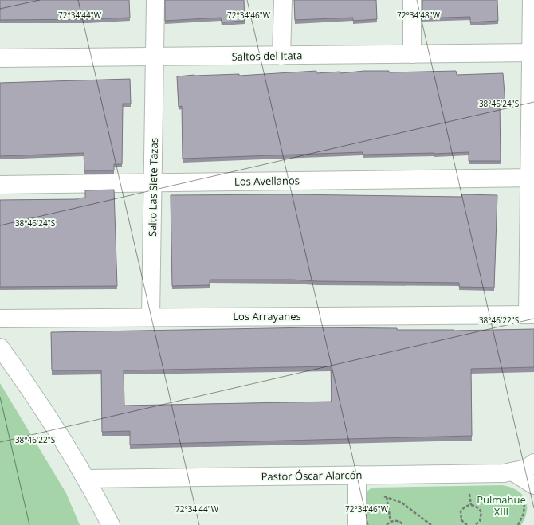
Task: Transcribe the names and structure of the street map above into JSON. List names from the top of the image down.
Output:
{
  "streets": {
    "street": [
      "Saltos del Itata",
      "Los Avellanos",
      "Salto Las Siete Tazas",
      "Los Arrayanes",
      "Pastor Óscar Alarcón"
    ]
  },
  "crossings": [
    ["Saltos del Itata", "Salto Las Siete Tazas"],
    ["Los Avellanos", "Salto Las Siete Tazas"],
    ["Salto Las Siete Tazas", "Los Arrayanes"]
  ],
  "parks": ["Pulmahue XIII"],
  "coordinates": [
    "72°34'44\"W",
    "72°34'46\"W",
    "72°34'48\"W",
    "38°46'24\"S",
    "38°46'22\"S"
  ]
}
